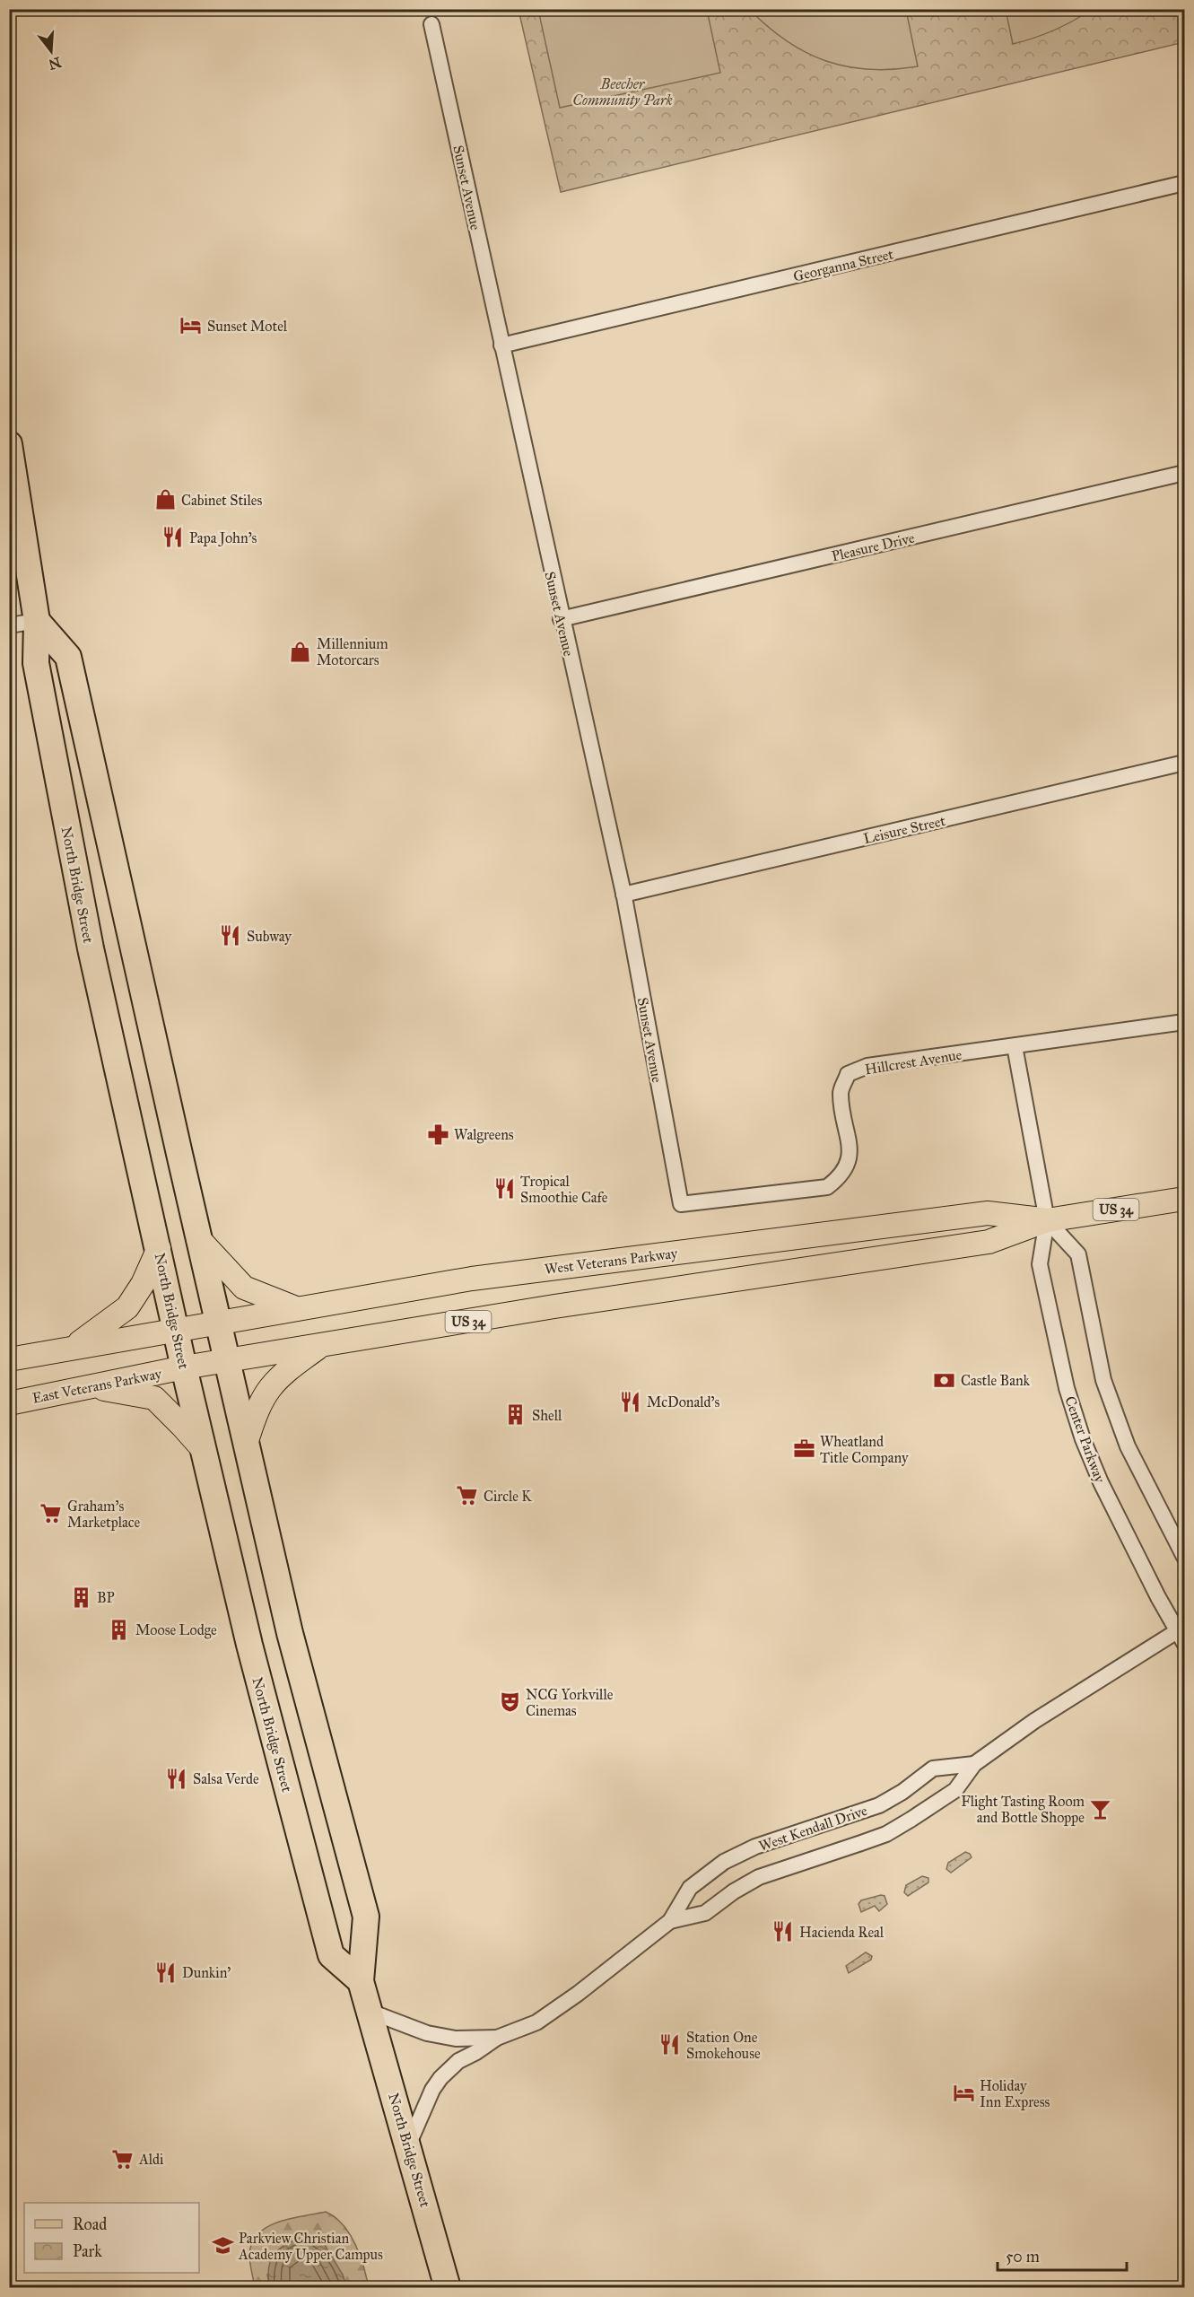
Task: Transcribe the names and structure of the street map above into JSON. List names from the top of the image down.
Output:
{
  "streets": {
    "highway": ["North Bridge Street"],
    "main road": ["US 34", "West Veterans Parkway", "East Veterans Parkway"],
    "street": [
      "Sunset Avenue",
      "Georganna Street",
      "Pleasure Drive",
      "Leisure Street",
      "Hillcrest Avenue",
      "Center Parkway",
      "West Kendall Drive"
    ]
  },
  "crossings": [
    ["Sunset Avenue", "Georganna Street"],
    ["Sunset Avenue", "Pleasure Drive"],
    ["Sunset Avenue", "Leisure Street"],
    ["Sunset Avenue", "Hillcrest Avenue"],
    ["North Bridge Street", "US 34"],
    ["North Bridge Street", "West Veterans Parkway"],
    ["North Bridge Street", "East Veterans Parkway"],
    ["North Bridge Street", "West Kendall Drive"],
    ["Hillcrest Avenue", "Center Parkway"],
    ["US 34", "West Veterans Parkway"],
    ["West Veterans Parkway", "East Veterans Parkway"],
    ["West Veterans Parkway", "Center Parkway"],
    ["Center Parkway", "West Kendall Drive"]
  ],
  "parks": ["Beecher Community Park"],
  "places": {
    "hotel": ["Sunset Motel", "Holiday Inn Express"],
    "shop": ["Cabinet Stiles", "Millennium Motorcars"],
    "restaurant": [
      "Papa John's",
      "Subway",
      "Tropical Smoothie Cafe",
      "McDonald's",
      "Salsa Verde",
      "Hacienda Real",
      "Dunkin'",
      "Station One Smokehouse"
    ],
    "pharmacy": ["Walgreens"],
    "bank": ["Castle Bank"],
    "building": ["Shell", "BP", "Moose Lodge"],
    "office": ["Wheatland Title Company"],
    "supermarket": ["Circle K", "Graham's Marketplace", "Aldi"],
    "theatre": ["NCG Yorkville Cinemas"],
    "bar": ["Flight Tasting Room and Bottle Shoppe"],
    "school or university": ["Parkview Christian Academy Upper Campus"]
  },
  "legend": ["Road", "Park"],
  "scale_bar": "50 m",
  "north": "bottom"
}
